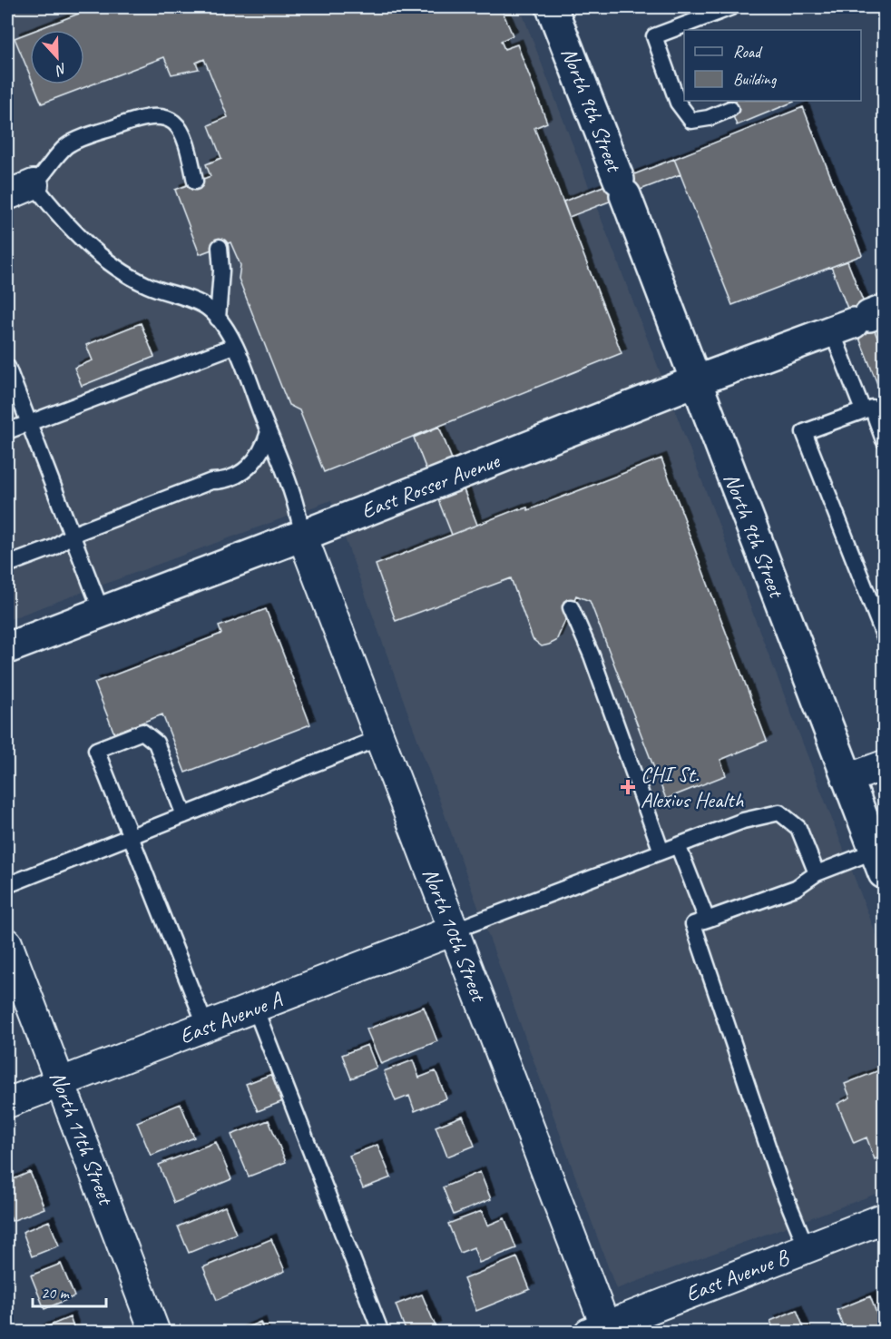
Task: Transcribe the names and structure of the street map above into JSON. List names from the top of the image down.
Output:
{
  "streets": {
    "main road": ["North 9th Street", "East Rosser Avenue"],
    "street": [
      "North 10th Street",
      "East Avenue A",
      "North 11th Street",
      "East Avenue B"
    ]
  },
  "crossings": [
    ["North 9th Street", "East Rosser Avenue"],
    ["East Rosser Avenue", "North 10th Street"],
    ["North 10th Street", "East Avenue A"],
    ["North 10th Street", "East Avenue B"],
    ["East Avenue A", "North 11th Street"]
  ],
  "places": {
    "health": ["CHI St. Alexius Health"]
  },
  "legend": ["Road", "Building"],
  "scale_bar": "20 m",
  "north": "bottom"
}
